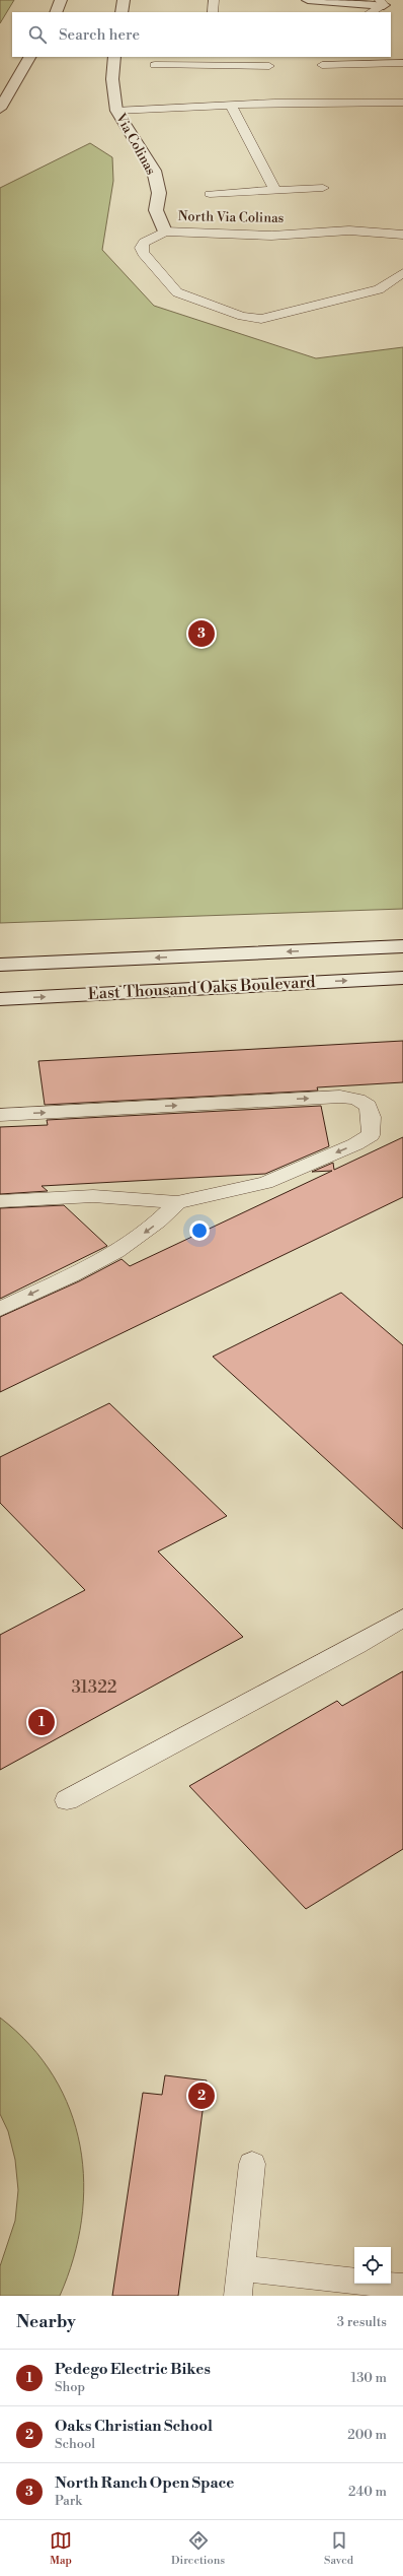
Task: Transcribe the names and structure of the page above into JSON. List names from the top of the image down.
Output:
{
  "streets": {
    "street": ["Via Colinas", "East Thousand Oaks Boulevard"],
    "lane": ["North Via Colinas"]
  },
  "crossings": [
    ["Via Colinas", "North Via Colinas"]
  ],
  "house_numbers": ["31322"],
  "page": {
    "search": "Search here",
    "pins": ["3", "1", "2"],
    "heading": ["Nearby", "3 results"],
    "list": [
      {
        "mark": "1",
        "name": "Pedego Electric Bikes",
        "note": "Shop",
        "value": "130 m"
      },
      {
        "mark": "2",
        "name": "Oaks Christian School",
        "note": "School",
        "value": "200 m"
      },
      {
        "mark": "3",
        "name": "North Ranch Open Space",
        "note": "Park",
        "value": "240 m"
      }
    ],
    "nav": ["Map", "Directions", "Saved"]
  }
}
